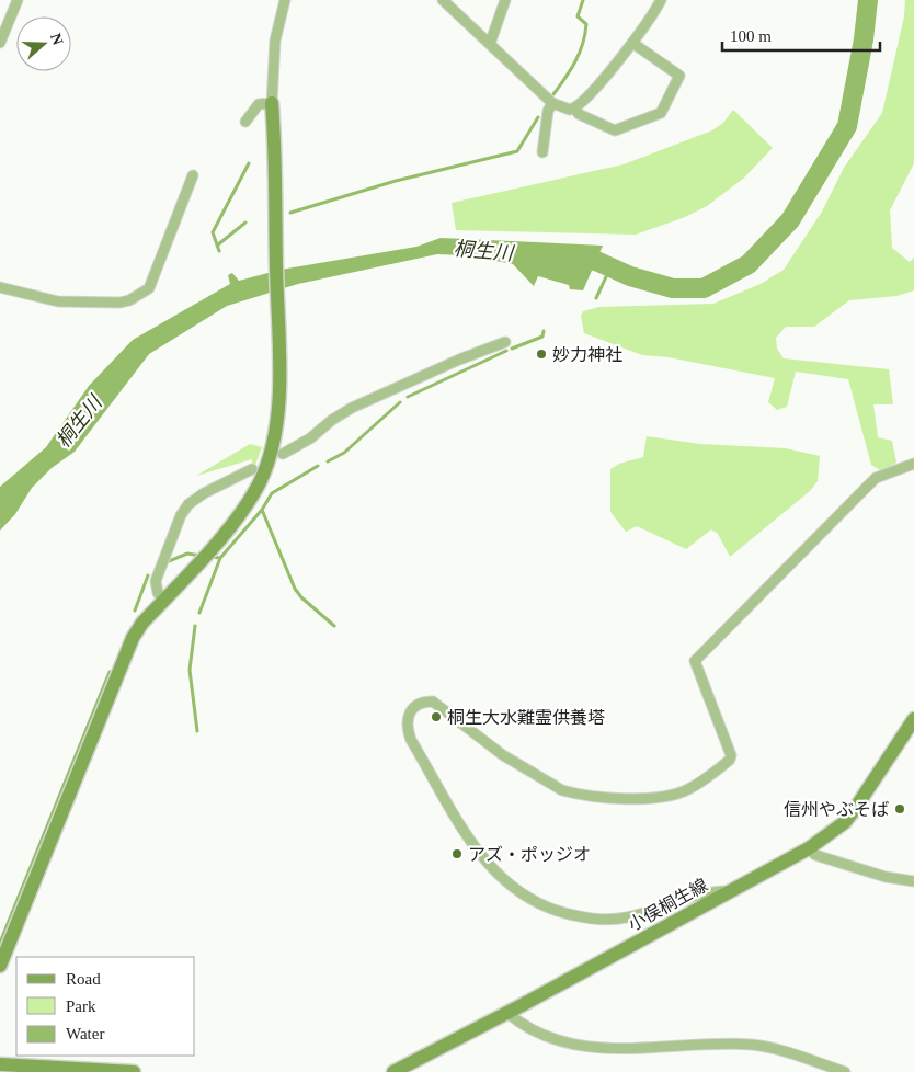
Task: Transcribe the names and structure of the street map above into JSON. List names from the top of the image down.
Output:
{
  "streets": {
    "street": ["小俣桐生線"]
  },
  "water": ["桐生川"],
  "places": [
    "妙力神社",
    "桐生大水難霊供養塔",
    "信州やぶそば",
    "アズ・ポッジオ"
  ],
  "legend": ["Road", "Park", "Water"],
  "scale_bar": "100 m",
  "north": "right"
}
